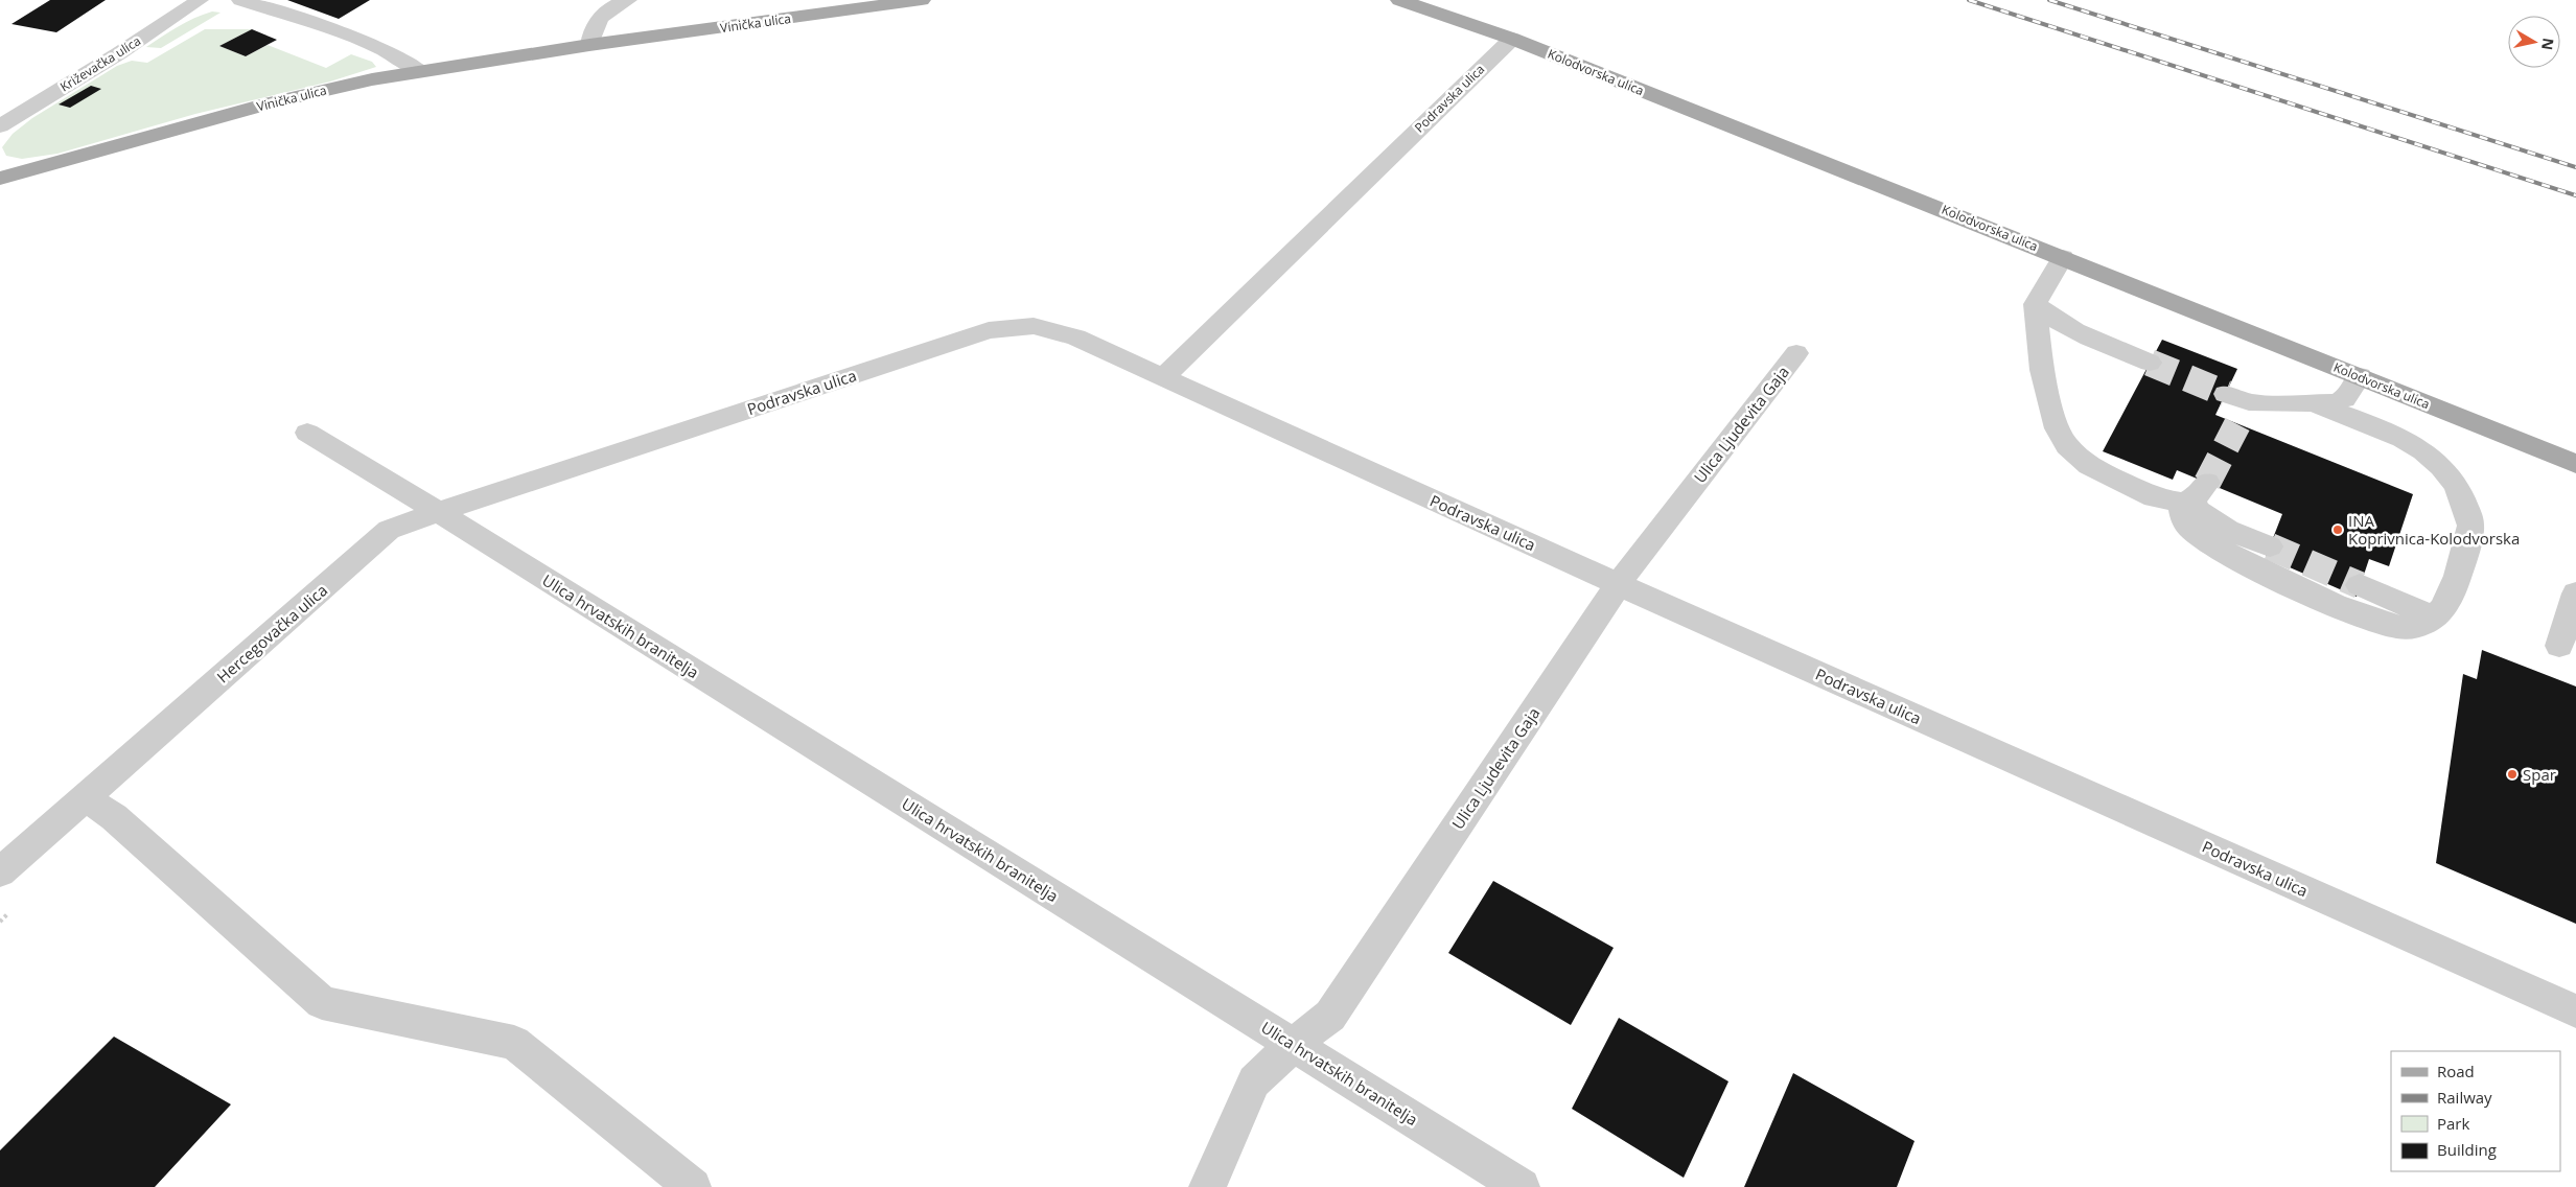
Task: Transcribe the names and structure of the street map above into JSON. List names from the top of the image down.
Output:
{
  "streets": {
    "main road": ["Vinička ulica", "Kolodvorska ulica"],
    "street": [
      "Križevačka ulica",
      "Podravska ulica",
      "Ulica Ljudevita Gaja",
      "Ulica hrvatskih branitelja",
      "Hercegovačka ulica"
    ]
  },
  "crossings": [
    ["Kolodvorska ulica", "Podravska ulica"],
    ["Podravska ulica", "Ulica Ljudevita Gaja"],
    ["Podravska ulica", "Ulica hrvatskih branitelja"],
    ["Podravska ulica", "Hercegovačka ulica"],
    ["Ulica Ljudevita Gaja", "Ulica hrvatskih branitelja"],
    ["Ulica hrvatskih branitelja", "Hercegovačka ulica"]
  ],
  "places": ["INA Koprivnica-Kolodvorska", "Spar"],
  "legend": [
    "Road",
    "Railway",
    "Park",
    "Building"
  ],
  "north": "right"
}
